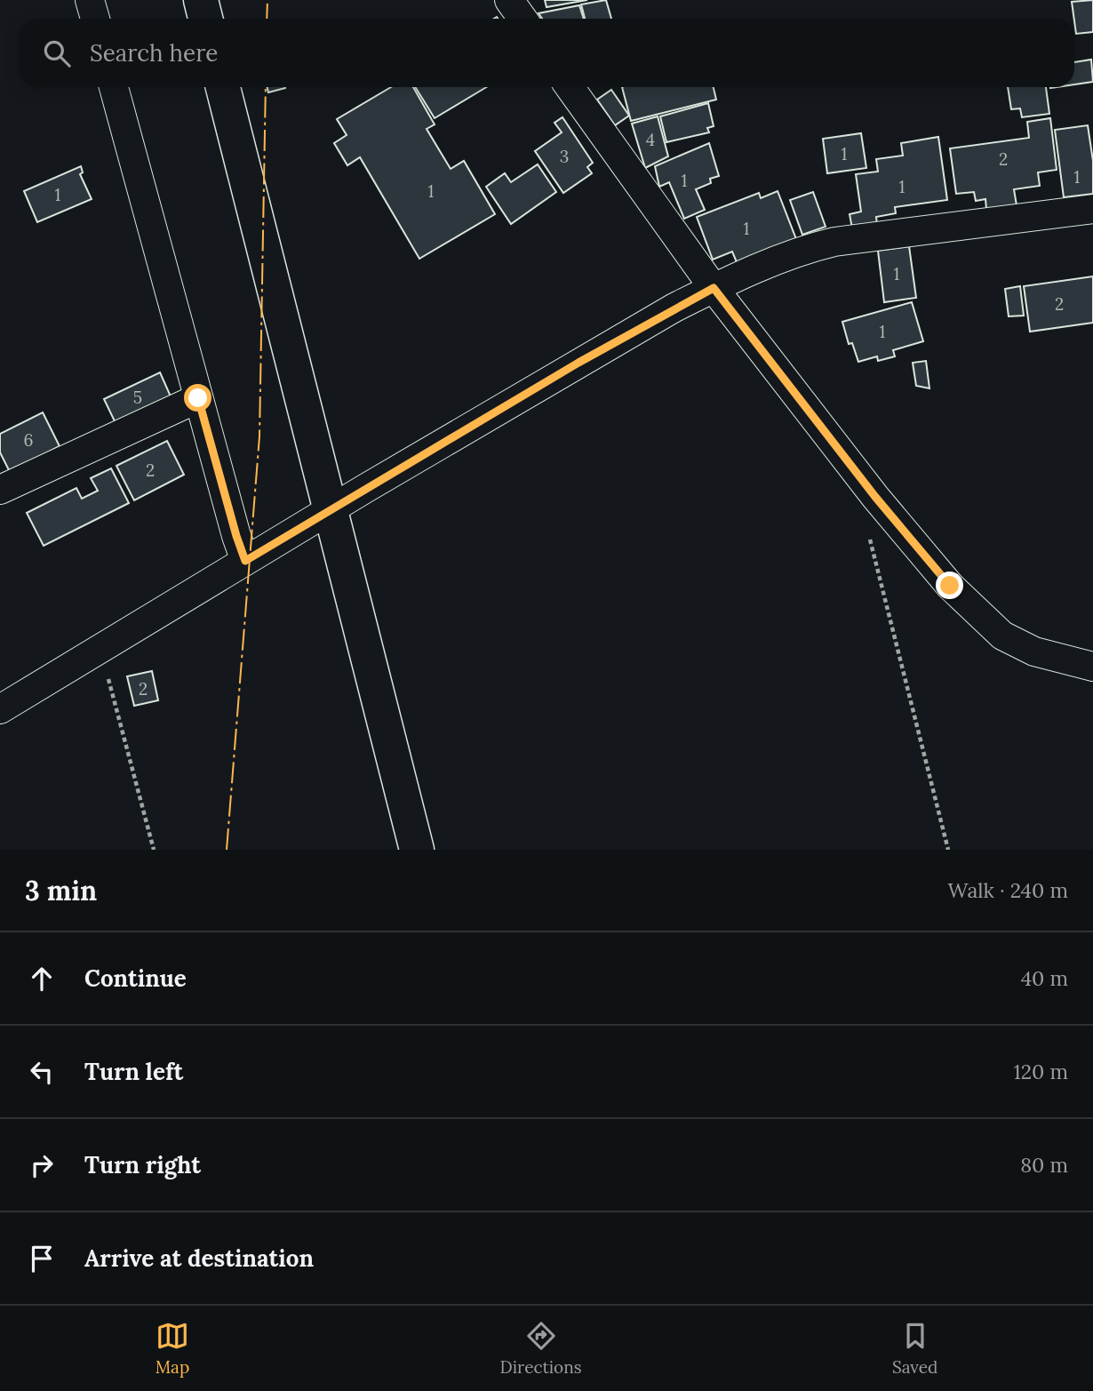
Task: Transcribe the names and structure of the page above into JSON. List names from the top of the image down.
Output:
{
  "house_numbers": [
    "4",
    "1",
    "3",
    "2",
    "1",
    "1",
    "1",
    "1",
    "1",
    "1",
    "1",
    "2",
    "1",
    "5",
    "6",
    "2",
    "2"
  ],
  "page": {
    "search": "Search here",
    "heading": ["3 min", "Walk · 240 m"],
    "list": [
      ["Continue", "40 m"],
      ["Turn left", "120 m"],
      ["Turn right", "80 m"],
      "Arrive at destination"
    ],
    "nav": ["Map", "Directions", "Saved"]
  }
}
